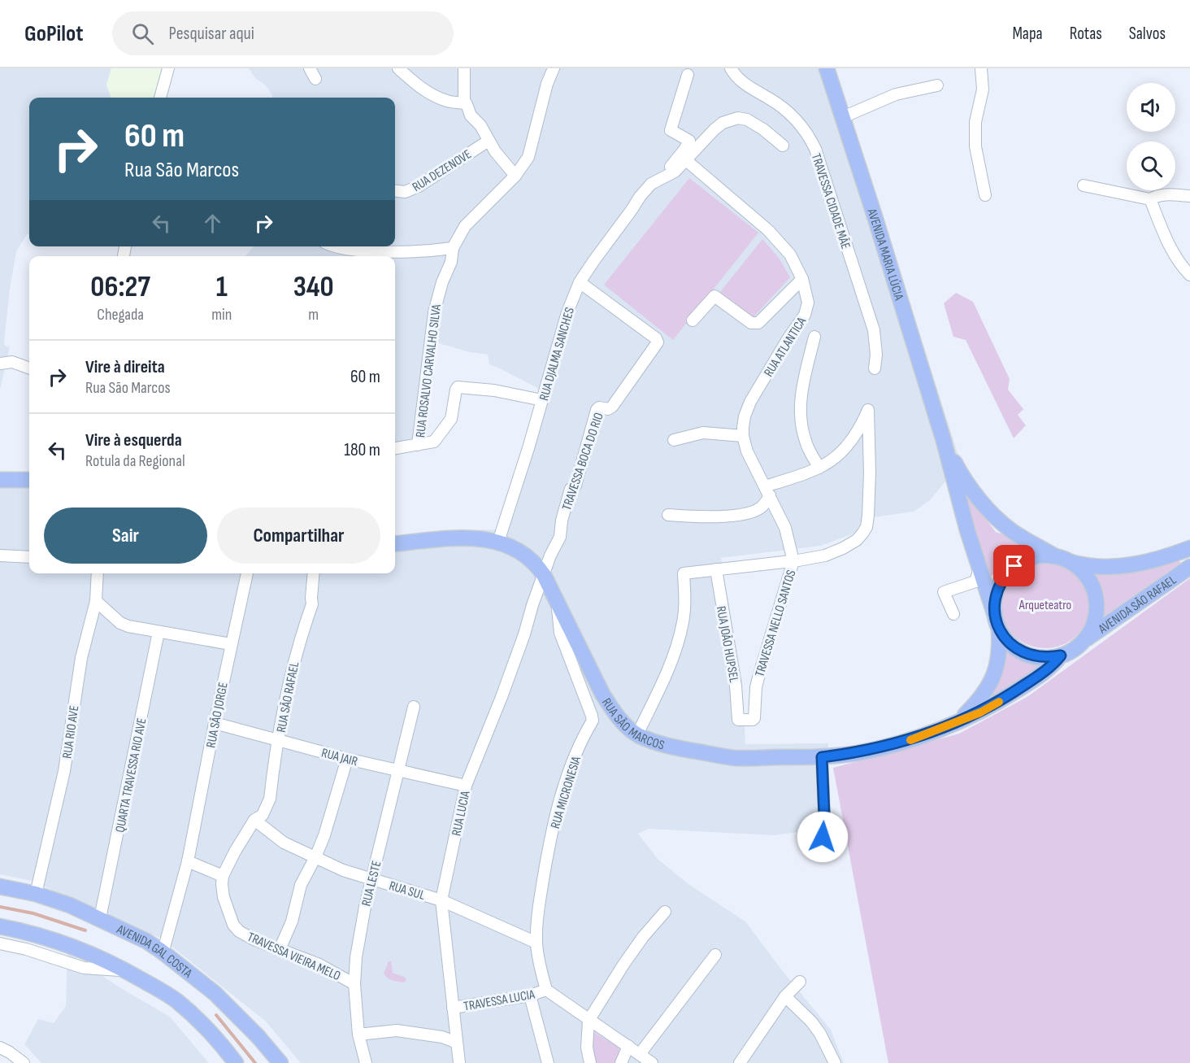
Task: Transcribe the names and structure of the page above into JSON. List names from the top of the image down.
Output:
{
  "streets": {
    "main road": [
      "AVENIDA MARIA LÚCIA",
      "AVENIDA SÃO RAFAEL",
      "RUA SÃO MARCOS",
      "AVENIDA GAL COSTA"
    ],
    "street": [
      "RUA DEZENOVE",
      "TRAVESSA CIDADE MÃE",
      "RUA ATLANTICA",
      "RUA DJALMA SANCHES",
      "RUA ROSALVO CARVALHO SILVA",
      "TRAVESSA BOCA DO RIO",
      "TRAVESSA NELLO SANTOS",
      "RUA JOÃO HUPSEL",
      "RUA SÃO RAFAEL",
      "RUA SÃO JORGE",
      "RUA RIO AVE",
      "RUA JAIR",
      "QUARTA TRAVESSA RIO AVE",
      "RUA MICRONESIA",
      "RUA LUCIA",
      "RUA LESTE",
      "RUA SUL",
      "TRAVESSA VIEIRA MELO",
      "TRAVESSA LUCIA"
    ]
  },
  "crossings": [
    ["AVENIDA MARIA LÚCIA", "AVENIDA SÃO RAFAEL"],
    ["AVENIDA MARIA LÚCIA", "RUA SÃO MARCOS"],
    ["RUA ATLANTICA", "RUA DJALMA SANCHES"],
    ["RUA ATLANTICA", "TRAVESSA NELLO SANTOS"],
    ["RUA DJALMA SANCHES", "RUA ROSALVO CARVALHO SILVA"],
    ["RUA DJALMA SANCHES", "TRAVESSA BOCA DO RIO"],
    ["RUA DJALMA SANCHES", "RUA SÃO MARCOS"],
    ["TRAVESSA BOCA DO RIO", "RUA SÃO MARCOS"],
    ["TRAVESSA BOCA DO RIO", "RUA LUCIA"],
    ["AVENIDA SÃO RAFAEL", "RUA SÃO MARCOS"],
    ["TRAVESSA NELLO SANTOS", "RUA JOÃO HUPSEL"],
    ["RUA SÃO RAFAEL", "RUA JAIR"],
    ["RUA SÃO RAFAEL", "RUA SUL"],
    ["RUA SÃO JORGE", "RUA JAIR"],
    ["RUA SÃO JORGE", "AVENIDA GAL COSTA"],
    ["RUA SÃO MARCOS", "RUA MICRONESIA"],
    ["RUA SÃO MARCOS", "RUA LUCIA"],
    ["RUA RIO AVE", "AVENIDA GAL COSTA"],
    ["RUA JAIR", "RUA LUCIA"],
    ["RUA JAIR", "RUA LESTE"],
    ["QUARTA TRAVESSA RIO AVE", "AVENIDA GAL COSTA"],
    ["RUA MICRONESIA", "RUA SUL"],
    ["RUA MICRONESIA", "TRAVESSA LUCIA"],
    ["RUA LUCIA", "RUA SUL"],
    ["RUA LUCIA", "TRAVESSA LUCIA"],
    ["RUA LESTE", "RUA SUL"],
    ["RUA LESTE", "TRAVESSA VIEIRA MELO"]
  ],
  "parks": ["Arqueteatro"],
  "page": {
    "header": "GoPilot",
    "search": "Pesquisar aqui",
    "nav": ["Mapa", "Rotas", "Salvos"],
    "turn": ["60 m", "Rua São Marcos"],
    "eta": [
      "06:27",
      "Chegada",
      "1",
      "min",
      "340",
      "m"
    ],
    "list": [
      {
        "name": "Vire à direita",
        "note": "Rua São Marcos",
        "value": "60 m"
      },
      {
        "name": "Vire à esquerda",
        "note": "Rotula da Regional",
        "value": "180 m"
      }
    ],
    "buttons": ["Sair", "Compartilhar"]
  }
}
